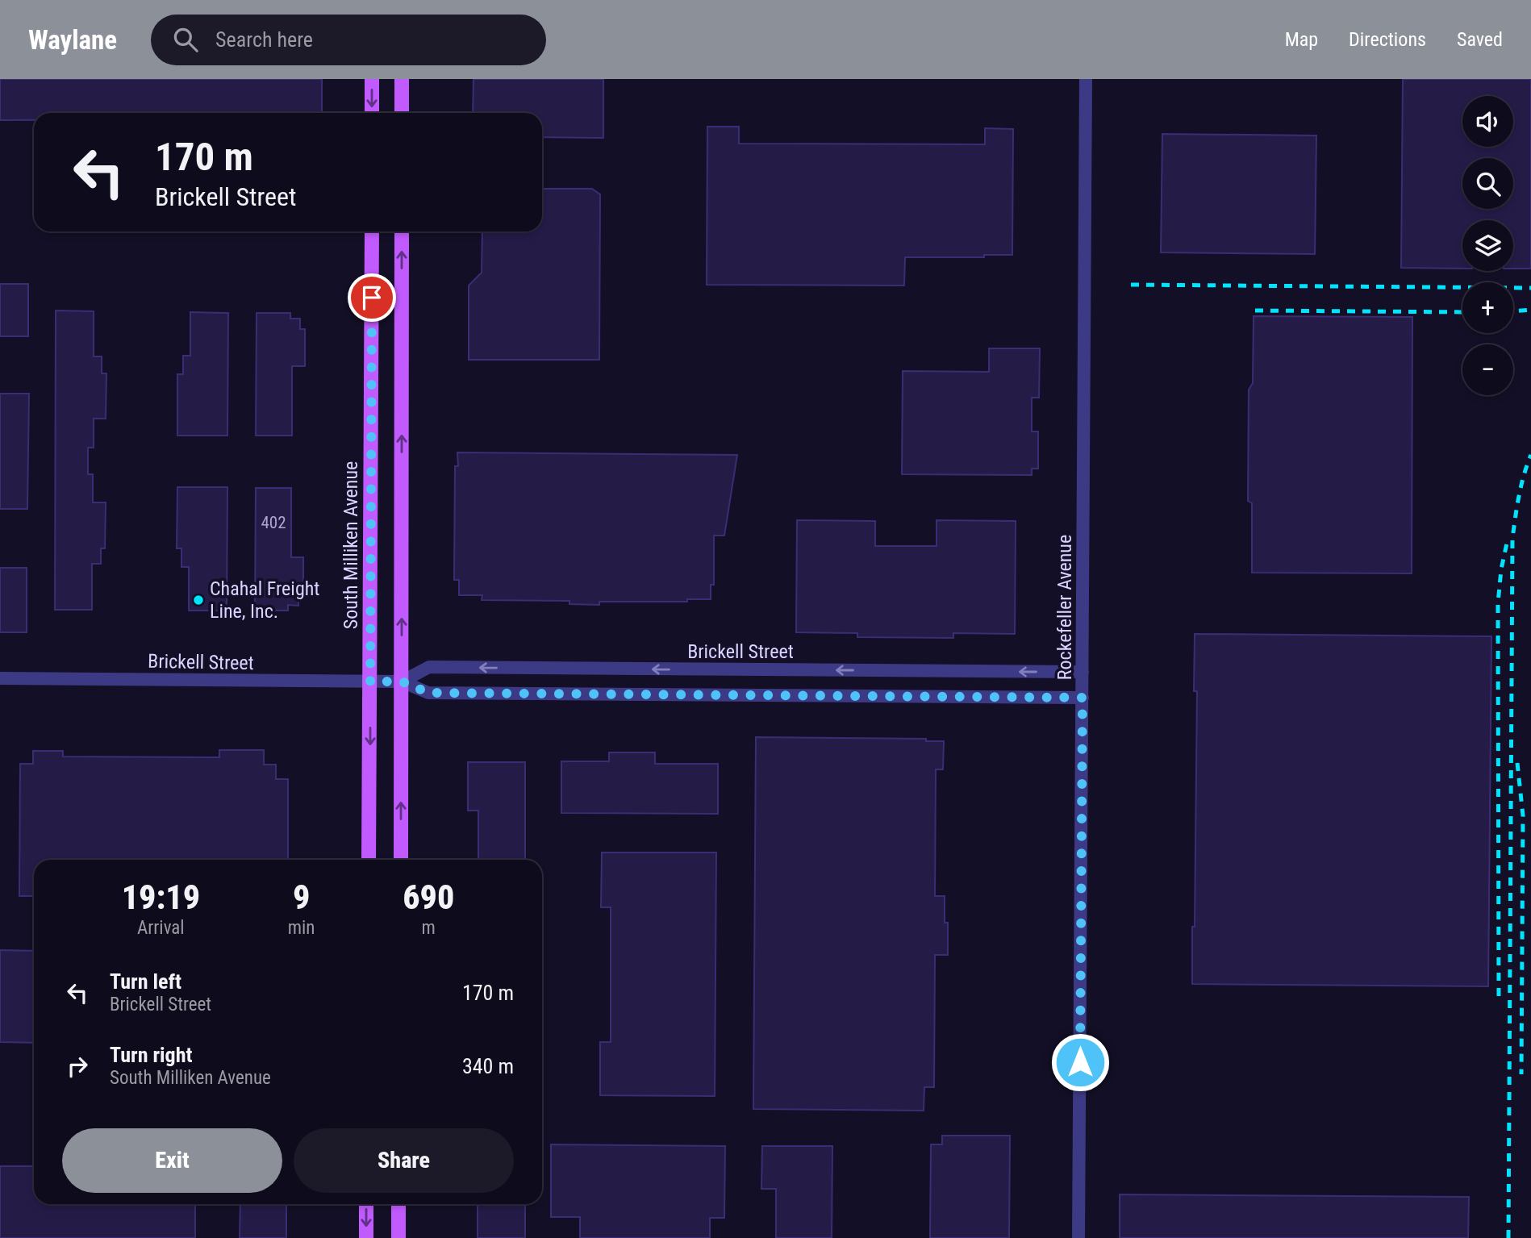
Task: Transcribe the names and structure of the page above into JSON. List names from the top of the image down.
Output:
{
  "streets": {
    "main road": ["South Milliken Avenue"],
    "street": ["Rockefeller Avenue", "Brickell Street"]
  },
  "crossings": [
    ["South Milliken Avenue", "Brickell Street"],
    ["Rockefeller Avenue", "Brickell Street"]
  ],
  "places": ["Chahal Freight Line, Inc."],
  "house_numbers": ["402"],
  "page": {
    "header": "Waylane",
    "search": "Search here",
    "nav": ["Map", "Directions", "Saved"],
    "map_buttons": ["+", "−"],
    "turn": ["170 m", "Brickell Street"],
    "eta": [
      "19:19",
      "Arrival",
      "9",
      "min",
      "690",
      "m"
    ],
    "list": [
      {
        "name": "Turn left",
        "note": "Brickell Street",
        "value": "170 m"
      },
      {
        "name": "Turn right",
        "note": "South Milliken Avenue",
        "value": "340 m"
      }
    ],
    "buttons": ["Exit", "Share"]
  }
}
